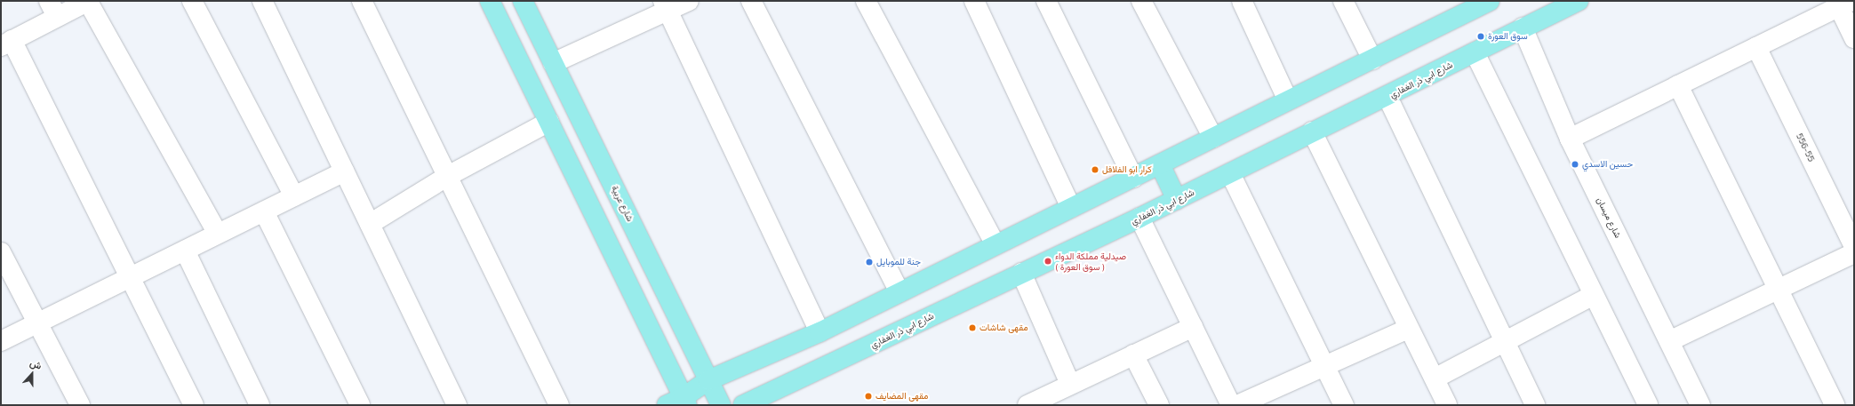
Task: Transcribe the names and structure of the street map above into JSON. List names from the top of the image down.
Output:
{
  "streets": {
    "main road": ["شارع ابي ذر الغفاري", "شارع عربية"],
    "street": ["556-55", "شارع ميسان"]
  },
  "crossings": [
    ["شارع ابي ذر الغفاري", "شارع ميسان"]
  ],
  "places": [
    "سوق العورة",
    "حسين الاسدي",
    "كرار ابو الفلافل",
    "صيدلية مملكة الدواء ( سوق العورة )",
    "جنة للموبايل",
    "مقهى شاشات",
    "مقهى المضايف"
  ],
  "north": "top"
}
